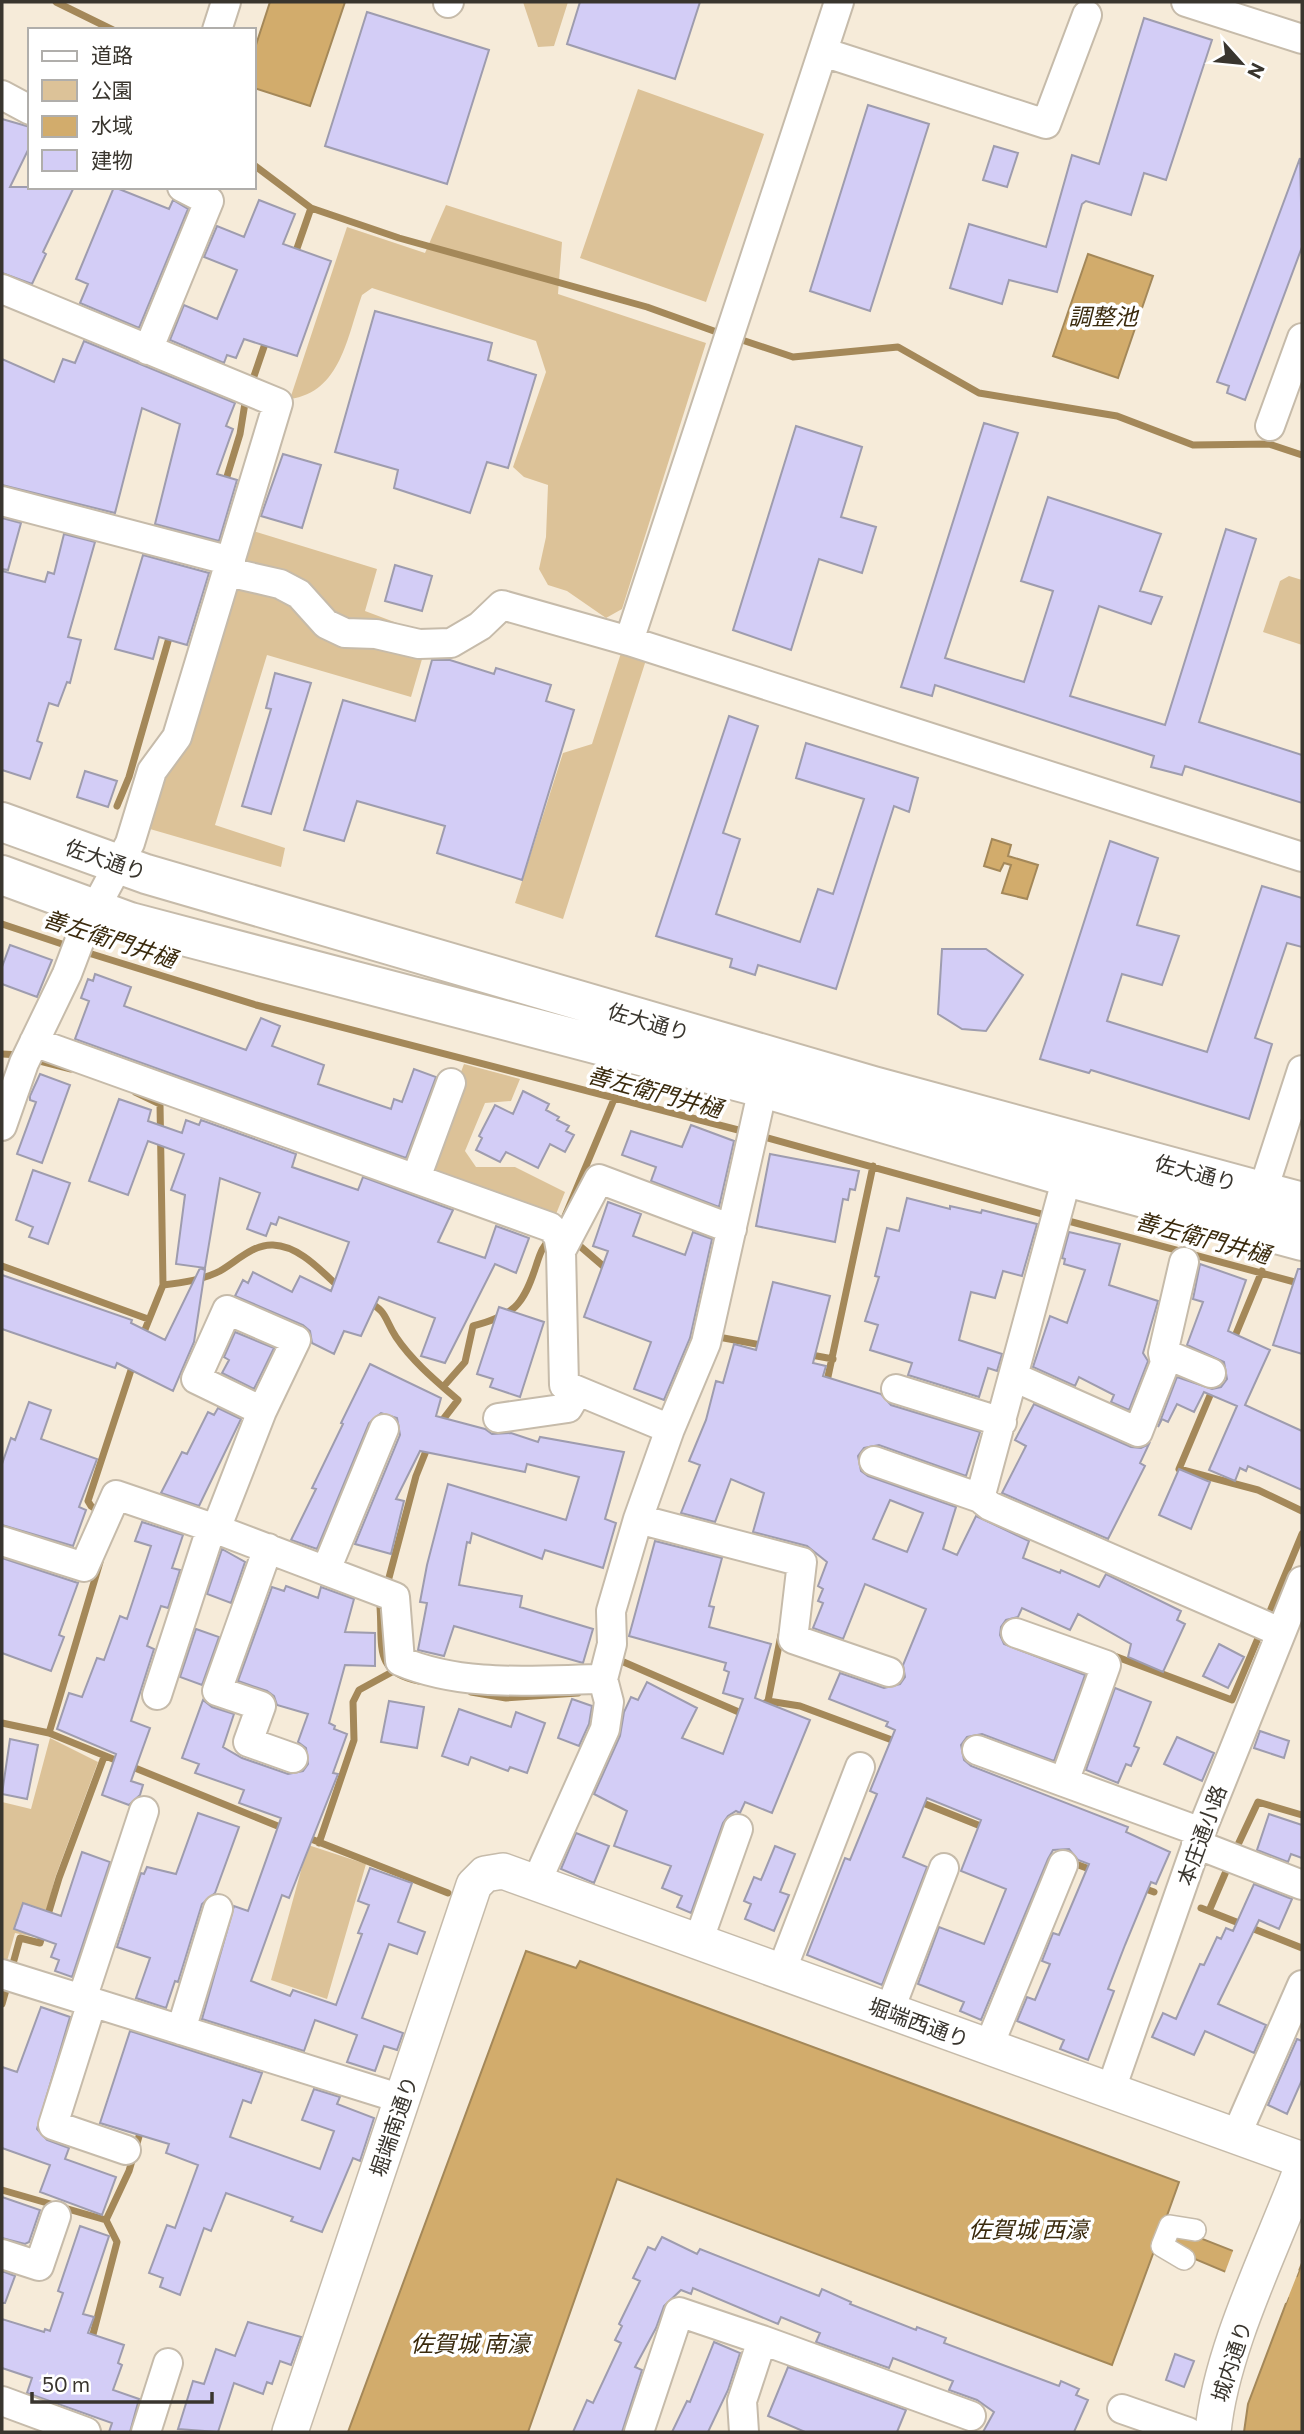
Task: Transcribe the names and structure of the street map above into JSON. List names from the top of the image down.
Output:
{
  "streets": {
    "main road": ["佐大通り"],
    "street": [
      "本庄通小路",
      "堀端西通り",
      "堀端南通り",
      "城内通り"
    ]
  },
  "crossings": [
    ["本庄通小路", "堀端西通り"],
    ["堀端西通り", "堀端南通り"]
  ],
  "water": [
    "調整池",
    "善左衛門井樋",
    "佐賀城 西濠",
    "佐賀城 南濠"
  ],
  "legend": [
    "道路",
    "公園",
    "水域",
    "建物"
  ],
  "scale_bar": "50 m",
  "north": "bottom right"
}
